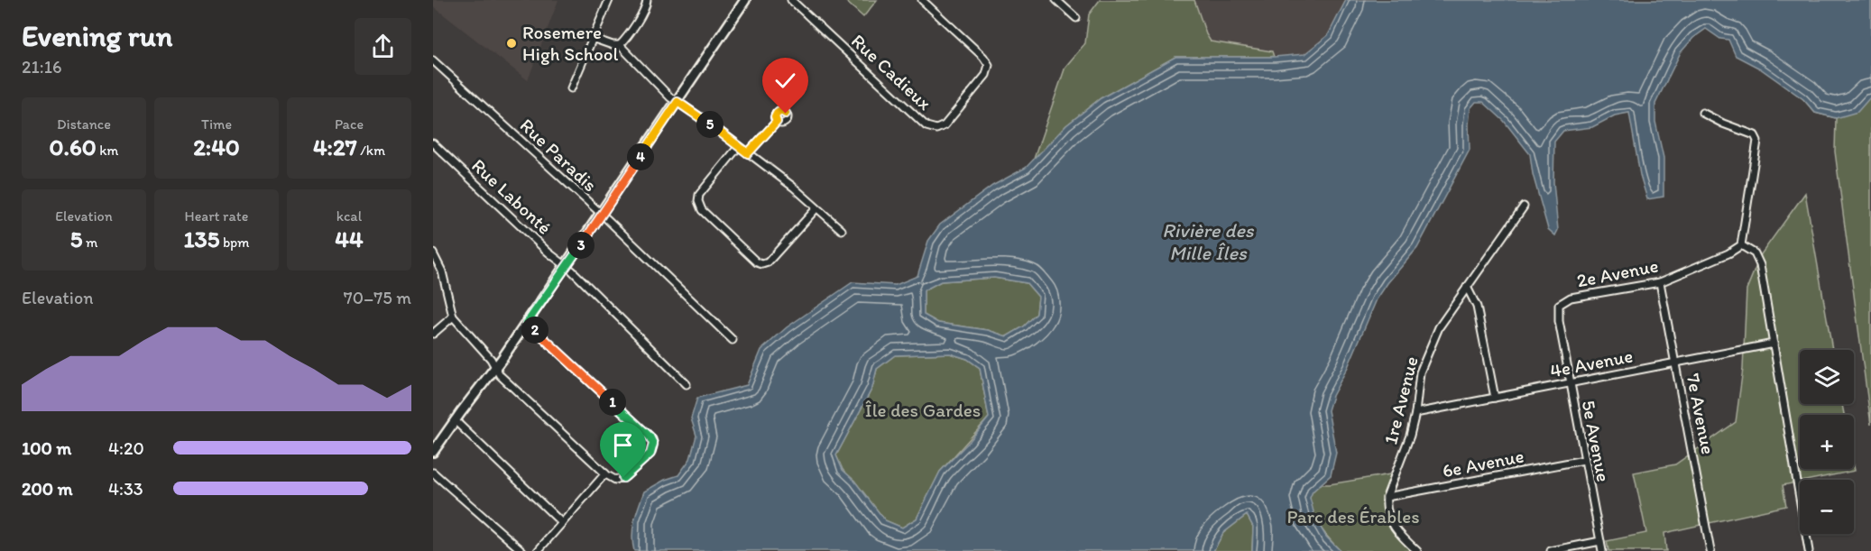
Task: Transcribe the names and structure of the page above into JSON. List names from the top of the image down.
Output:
{
  "streets": {
    "street": [
      "Rue Cadieux",
      "Rue Paradis",
      "Rue Labonté",
      "2e Avenue",
      "4e Avenue",
      "1re Avenue",
      "7e Avenue",
      "5e Avenue",
      "6e Avenue"
    ]
  },
  "crossings": [
    ["2e Avenue", "7e Avenue"],
    ["2e Avenue", "5e Avenue"],
    ["4e Avenue", "1re Avenue"],
    ["4e Avenue", "7e Avenue"],
    ["4e Avenue", "5e Avenue"],
    ["1re Avenue", "6e Avenue"],
    ["5e Avenue", "6e Avenue"]
  ],
  "water": ["Rivière des Mille Îles"],
  "parks": ["Île des Gardes", "Parc des Érables"],
  "places": ["Rosemere High School"],
  "page": {
    "heading": ["Evening run", "21:16"],
    "stats": [
      ["Distance", "0.60 km"],
      ["Time", "2:40"],
      ["Pace", "4:27 /km"],
      ["Elevation", "5 m"],
      ["Heart rate", "135 bpm"],
      ["kcal", "44"]
    ],
    "pins": [
      "5",
      "4",
      "3",
      "2",
      "1"
    ],
    "chart": ["Elevation", "70–75 m"],
    "map_buttons": ["+", "−"],
    "list": [
      {
        "name": "100 m",
        "note": "4:20"
      },
      {
        "name": "200 m",
        "note": "4:33"
      }
    ]
  }
}
